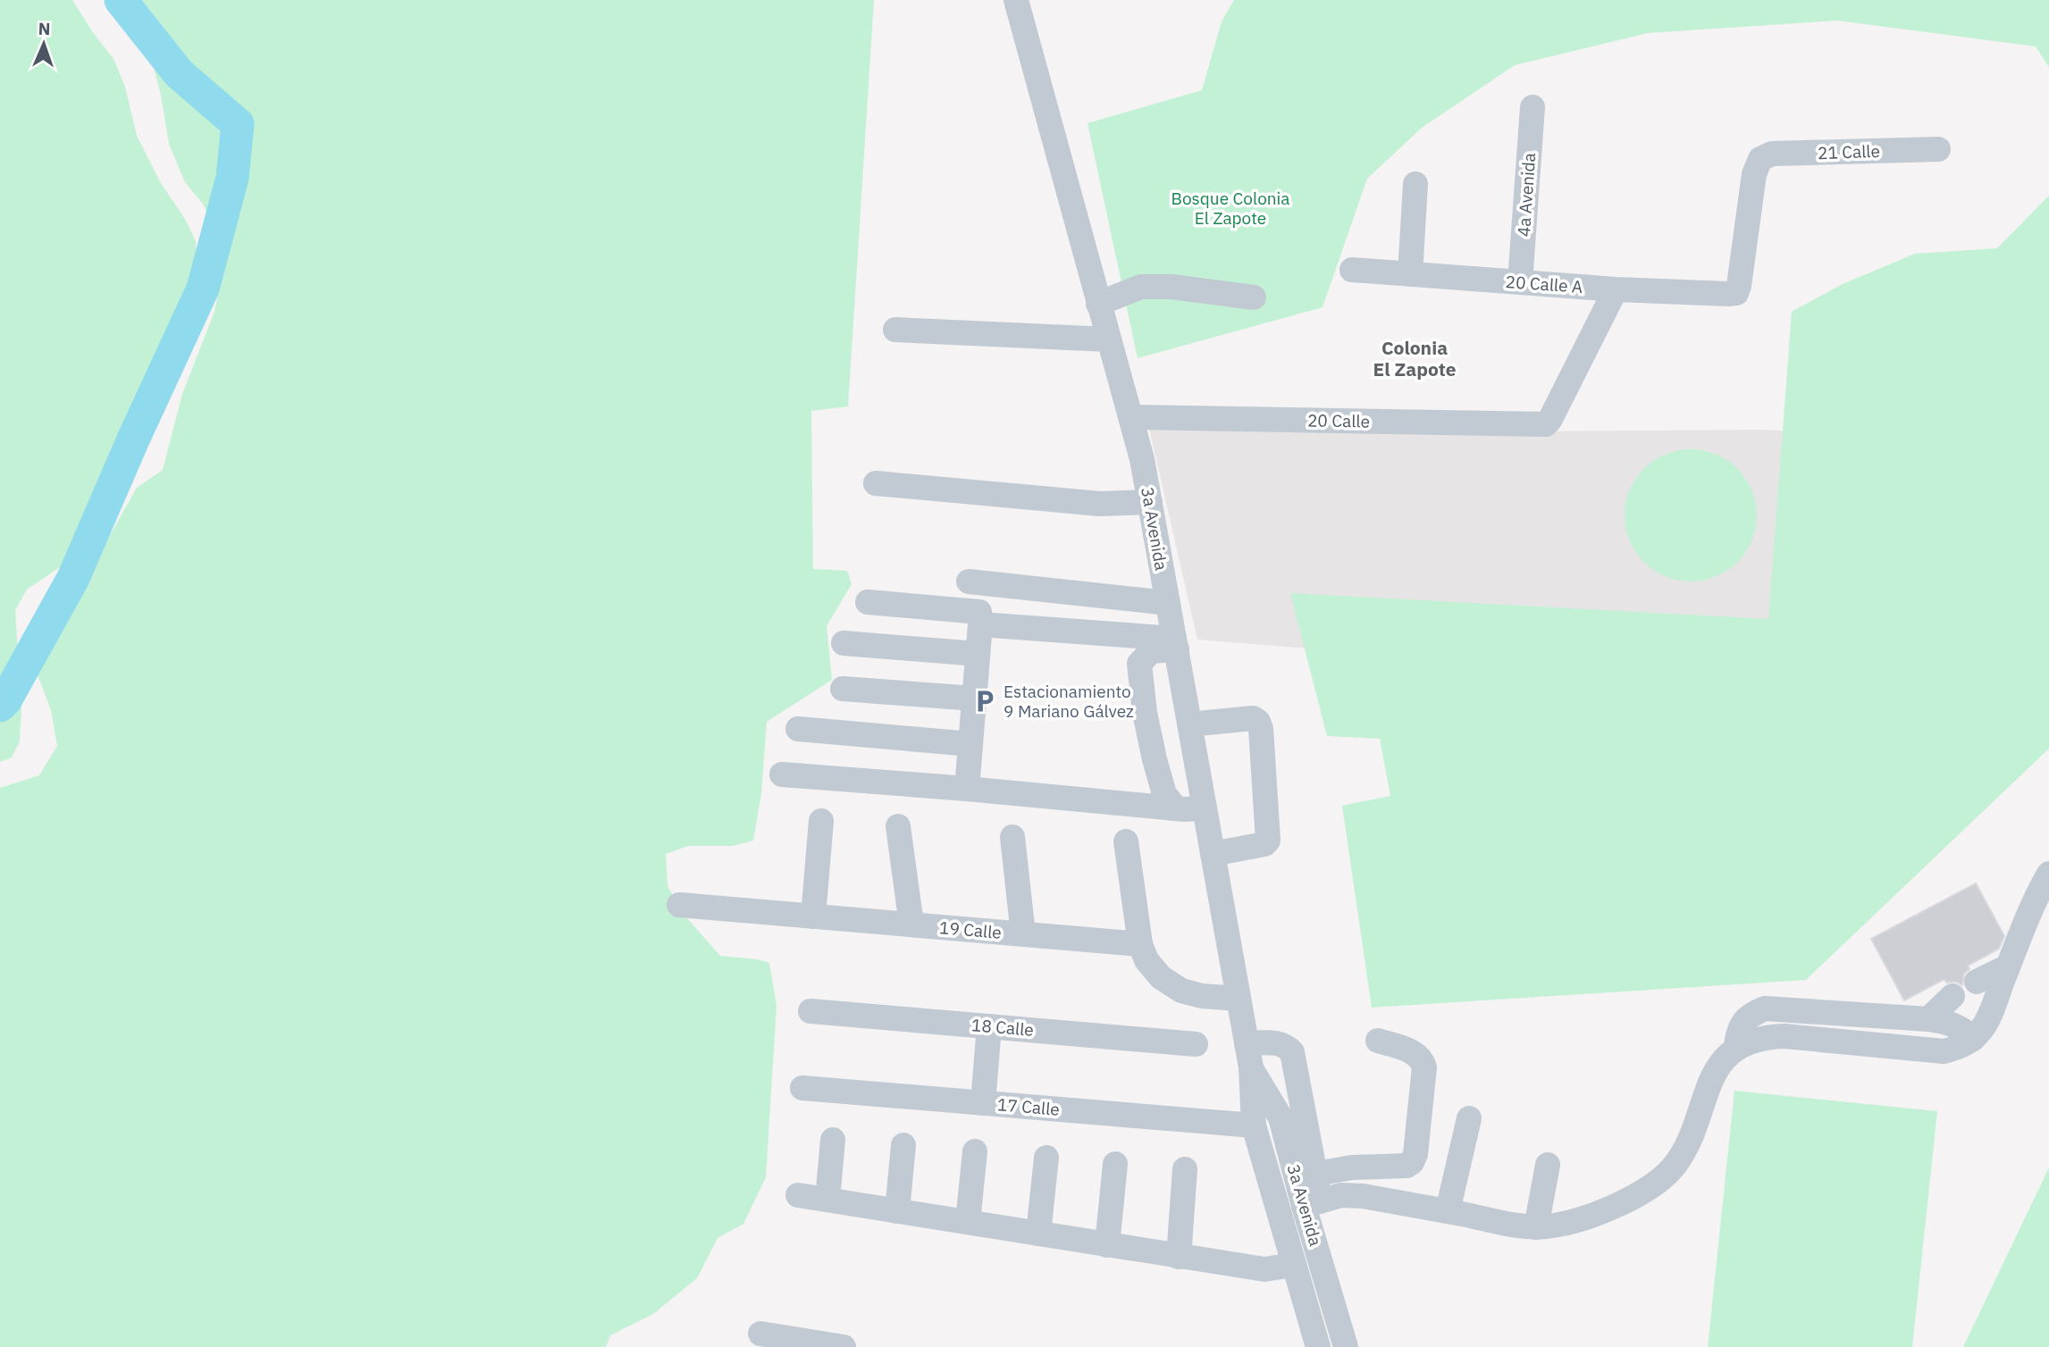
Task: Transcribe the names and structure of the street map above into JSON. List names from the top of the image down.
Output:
{
  "streets": {
    "street": [
      "21 Calle",
      "4a Avenida",
      "20 Calle A",
      "20 Calle",
      "3a Avenida",
      "19 Calle",
      "18 Calle",
      "17 Calle"
    ]
  },
  "crossings": [
    ["21 Calle", "20 Calle A"],
    ["4a Avenida", "20 Calle A"],
    ["20 Calle A", "20 Calle"],
    ["20 Calle", "3a Avenida"],
    ["3a Avenida", "17 Calle"]
  ],
  "districts": ["Colonia El Zapote"],
  "parks": ["Bosque Colonia El Zapote"],
  "places": {
    "parking": ["Estacionamiento 9 Mariano Gálvez"]
  },
  "north": "top"
}
